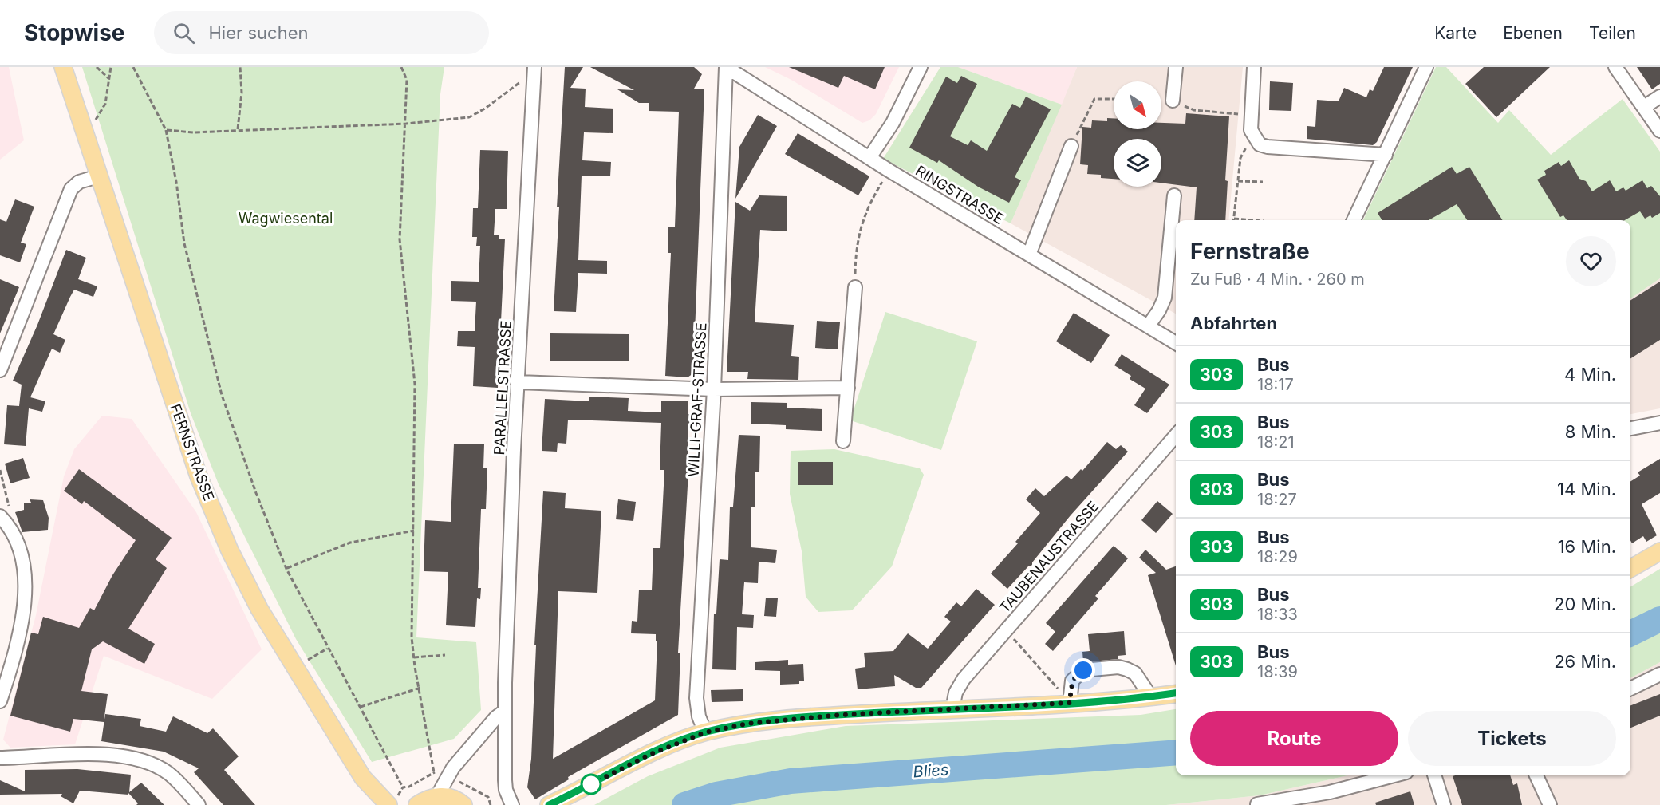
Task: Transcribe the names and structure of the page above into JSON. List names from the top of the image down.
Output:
{
  "streets": {
    "main road": ["FERNSTRASSE"],
    "street": [
      "RINGSTRASSE",
      "PARALLELSTRASSE",
      "WILLI-GRAF-STRASSE",
      "TAUBENAUSTRASSE"
    ]
  },
  "crossings": [
    ["RINGSTRASSE", "WILLI-GRAF-STRASSE"]
  ],
  "water": ["Blies"],
  "parks": ["Wagwiesental"],
  "lines": ["bus line 303"],
  "north": "bottom right",
  "page": {
    "header": "Stopwise",
    "search": "Hier suchen",
    "nav": ["Karte", "Ebenen", "Teilen"],
    "heading": [
      ["Fernstraße", "Zu Fuß · 4 Min. · 260 m"],
      "Abfahrten"
    ],
    "list": [
      {
        "mark": "303",
        "name": "Bus",
        "note": "18:17",
        "value": "4 Min."
      },
      {
        "mark": "303",
        "name": "Bus",
        "note": "18:21",
        "value": "8 Min."
      },
      {
        "mark": "303",
        "name": "Bus",
        "note": "18:27",
        "value": "14 Min."
      },
      {
        "mark": "303",
        "name": "Bus",
        "note": "18:29",
        "value": "16 Min."
      },
      {
        "mark": "303",
        "name": "Bus",
        "note": "18:33",
        "value": "20 Min."
      },
      {
        "mark": "303",
        "name": "Bus",
        "note": "18:39",
        "value": "26 Min."
      }
    ],
    "buttons": ["Route", "Tickets"]
  }
}
